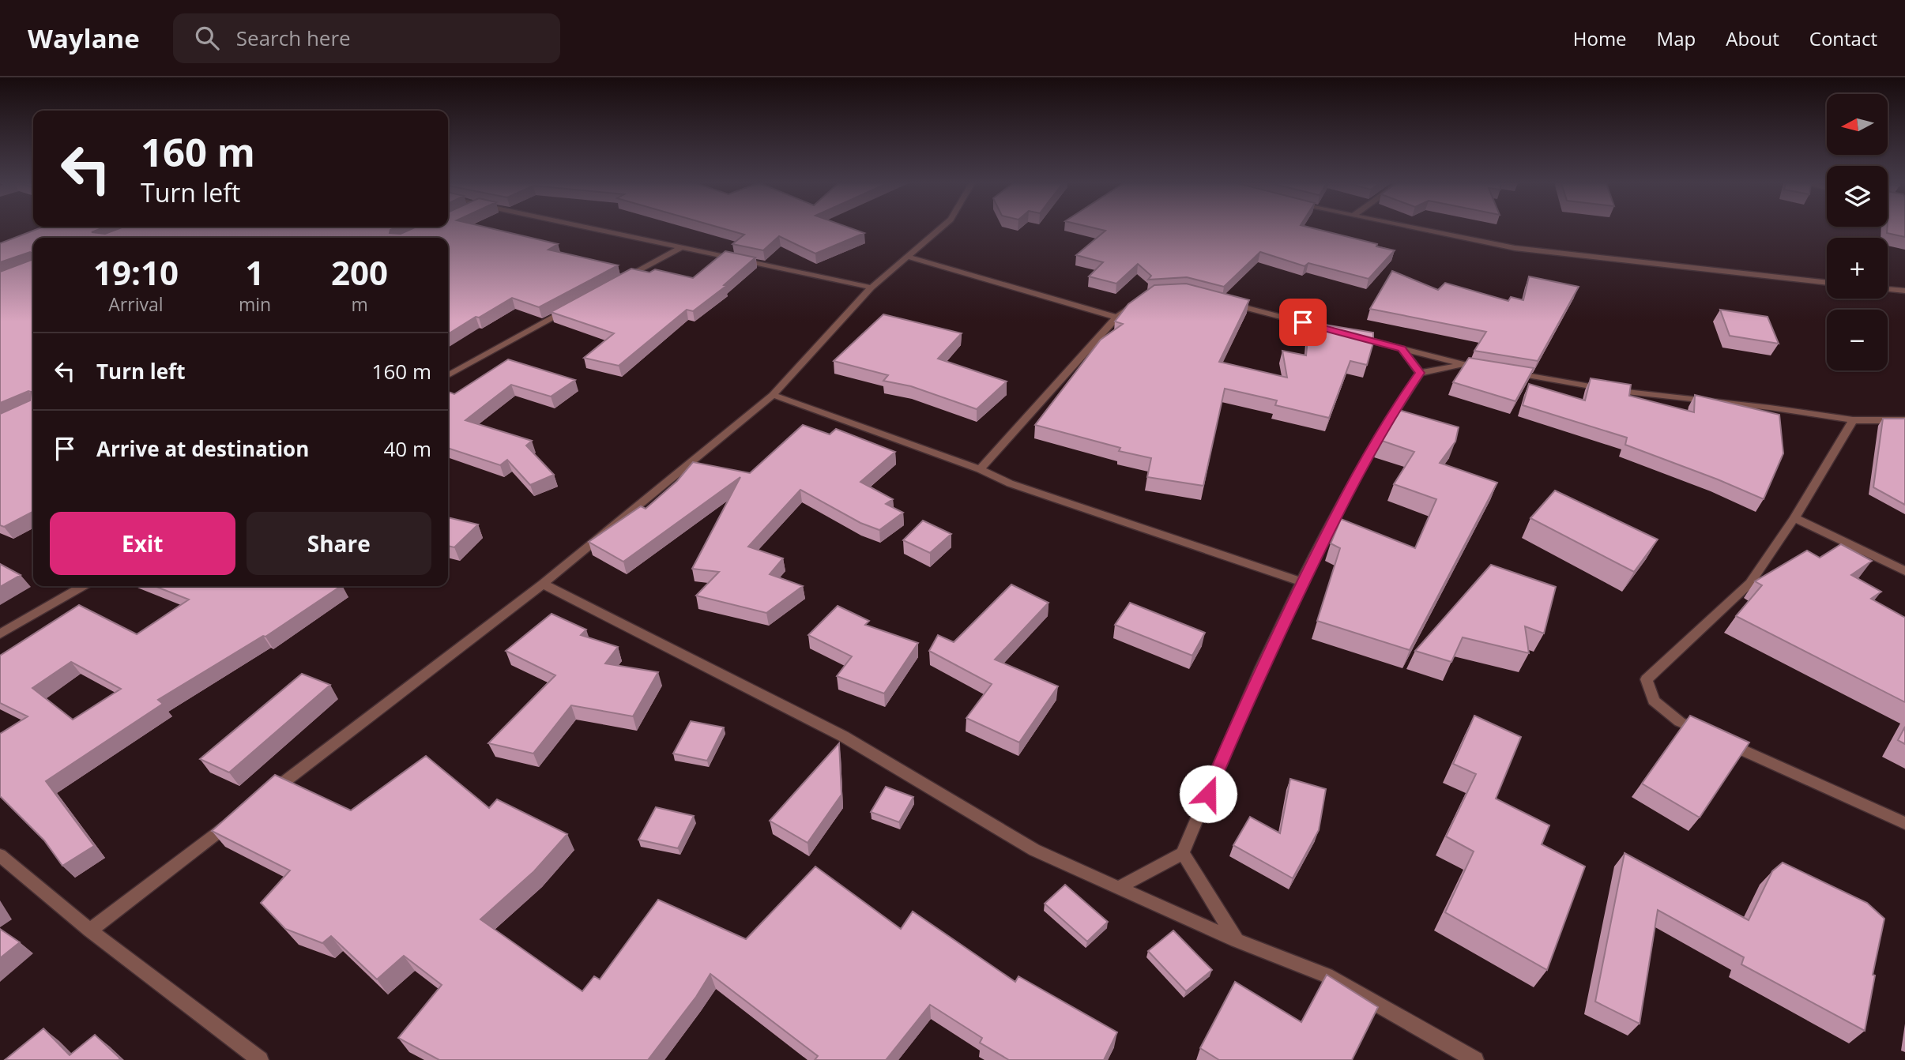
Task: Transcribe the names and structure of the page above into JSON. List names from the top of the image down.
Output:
{
  "north": "left",
  "page": {
    "header": "Waylane",
    "search": "Search here",
    "nav": [
      "Home",
      "Map",
      "About",
      "Contact"
    ],
    "map_buttons": ["+", "−"],
    "turn": ["160 m", "Turn left"],
    "eta": [
      "19:10",
      "Arrival",
      "1",
      "min",
      "200",
      "m"
    ],
    "list": [
      {
        "name": "Turn left",
        "value": "160 m"
      },
      {
        "name": "Arrive at destination",
        "value": "40 m"
      }
    ],
    "buttons": ["Exit", "Share"]
  }
}
